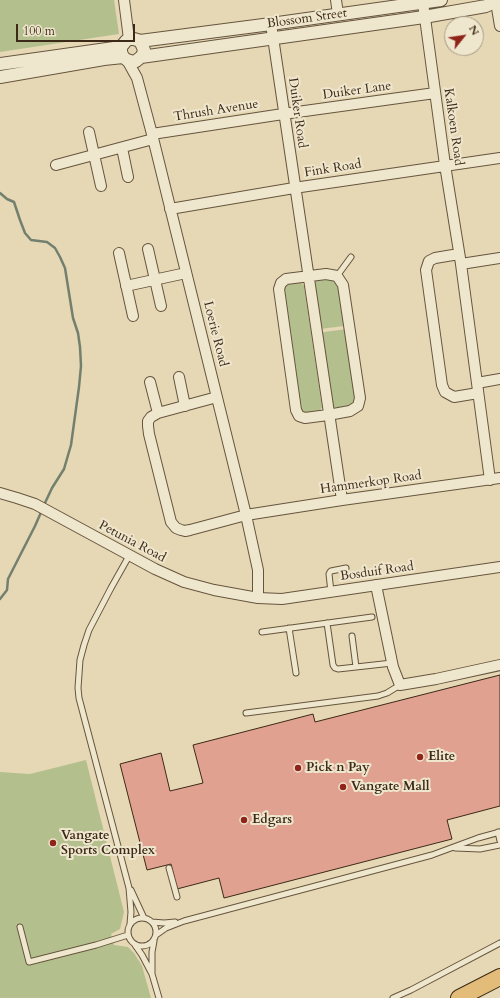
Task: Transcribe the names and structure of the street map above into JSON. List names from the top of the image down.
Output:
{
  "streets": {
    "street": [
      "Blossom Street",
      "Duiker Lane",
      "Thrush Avenue",
      "Duiker Road",
      "Kalkoen Road",
      "Fink Road",
      "Loerie Road",
      "Hammerkop Road",
      "Petunia Road",
      "Bosduif Road"
    ]
  },
  "crossings": [
    ["Blossom Street", "Duiker Road"],
    ["Blossom Street", "Kalkoen Road"],
    ["Blossom Street", "Loerie Road"],
    ["Duiker Lane", "Thrush Avenue"],
    ["Duiker Lane", "Duiker Road"],
    ["Duiker Lane", "Kalkoen Road"],
    ["Thrush Avenue", "Duiker Road"],
    ["Thrush Avenue", "Loerie Road"],
    ["Duiker Road", "Fink Road"],
    ["Duiker Road", "Hammerkop Road"],
    ["Kalkoen Road", "Fink Road"],
    ["Kalkoen Road", "Hammerkop Road"],
    ["Fink Road", "Loerie Road"],
    ["Loerie Road", "Hammerkop Road"],
    ["Loerie Road", "Petunia Road"],
    ["Loerie Road", "Bosduif Road"],
    ["Petunia Road", "Bosduif Road"]
  ],
  "places": [
    "Elite",
    "Pick n Pay",
    "Vangate Mall",
    "Edgars",
    "Vangate Sports Complex"
  ],
  "scale_bar": "100 m",
  "north": "top right"
}
